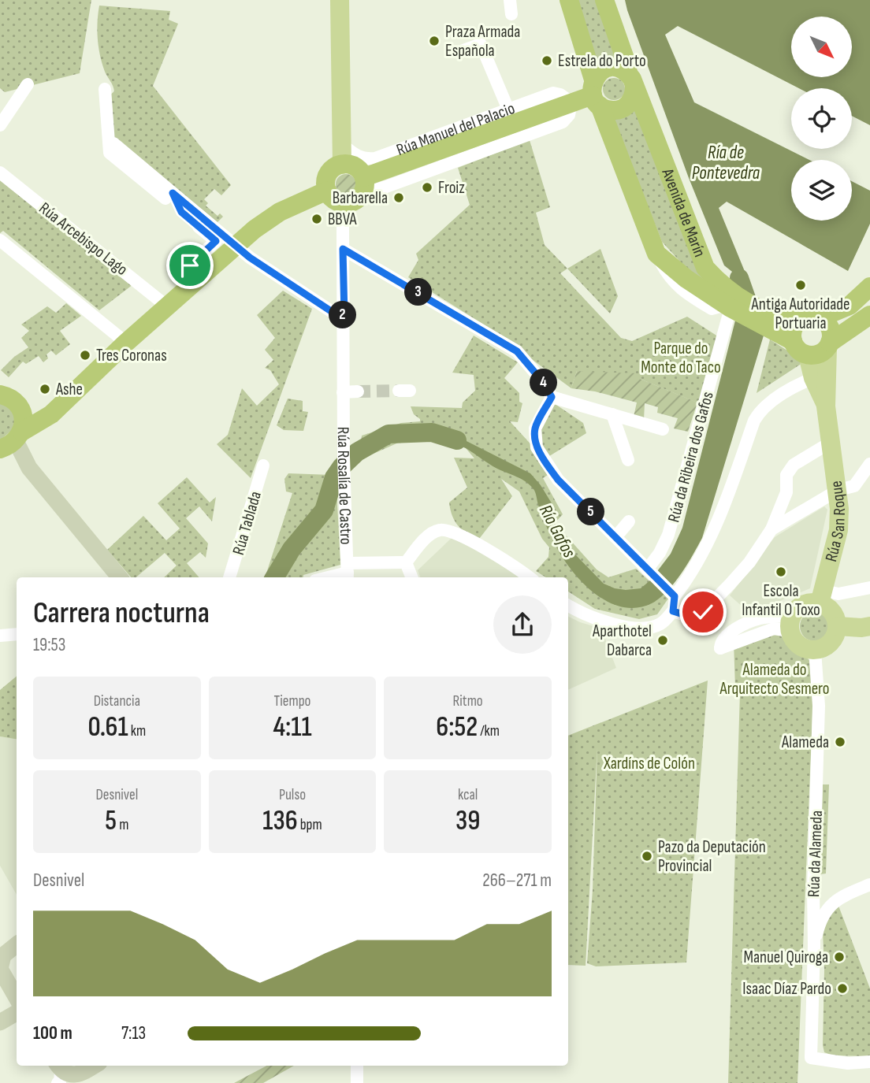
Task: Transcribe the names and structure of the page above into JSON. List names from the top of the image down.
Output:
{
  "streets": {
    "highway": ["Rúa Manuel del Palacio", "Avenida de Marín"],
    "main road": ["Rúa San Roque"],
    "street": [
      "Rúa Arcebispo Lago",
      "Rúa da Ribeira dos Gafos",
      "Rúa Rosalía de Castro",
      "Rúa Tablada",
      "Rúa da Alameda"
    ]
  },
  "crossings": [
    ["Rúa Manuel del Palacio", "Avenida de Marín"],
    ["Rúa Manuel del Palacio", "Rúa Rosalía de Castro"],
    ["Avenida de Marín", "Rúa da Ribeira dos Gafos"],
    ["Avenida de Marín", "Rúa San Roque"],
    ["Rúa San Roque", "Rúa da Alameda"]
  ],
  "water": ["Ría de Pontevedra", "Río Gafos"],
  "parks": ["Parque do Monte do Taco", "Alameda do Arquitecto Sesmero", "Xardíns de Colón"],
  "places": [
    "Praza Armada Española",
    "Estrela do Porto",
    "Froiz",
    "Barbarella",
    "BBVA",
    "Antiga Autoridade Portuaria",
    "Tres Coronas",
    "Ashe",
    "Escola Infantil O Toxo",
    "Aparthotel Dabarca",
    "Alameda",
    "Pazo da Deputación Provincial",
    "Manuel Quiroga",
    "Isaac Díaz Pardo"
  ],
  "north": "bottom right",
  "page": {
    "pins": [
      "3",
      "2",
      "4",
      "5"
    ],
    "heading": ["Carrera nocturna", "19:53"],
    "stats": [
      ["Distancia", "0.61 km"],
      ["Tiempo", "4:11"],
      ["Ritmo", "6:52 /km"],
      ["Desnivel", "5 m"],
      ["Pulso", "136 bpm"],
      ["kcal", "39"]
    ],
    "chart": ["Desnivel", "266–271 m"],
    "list": [
      {
        "name": "100 m",
        "note": "7:13"
      }
    ]
  }
}
